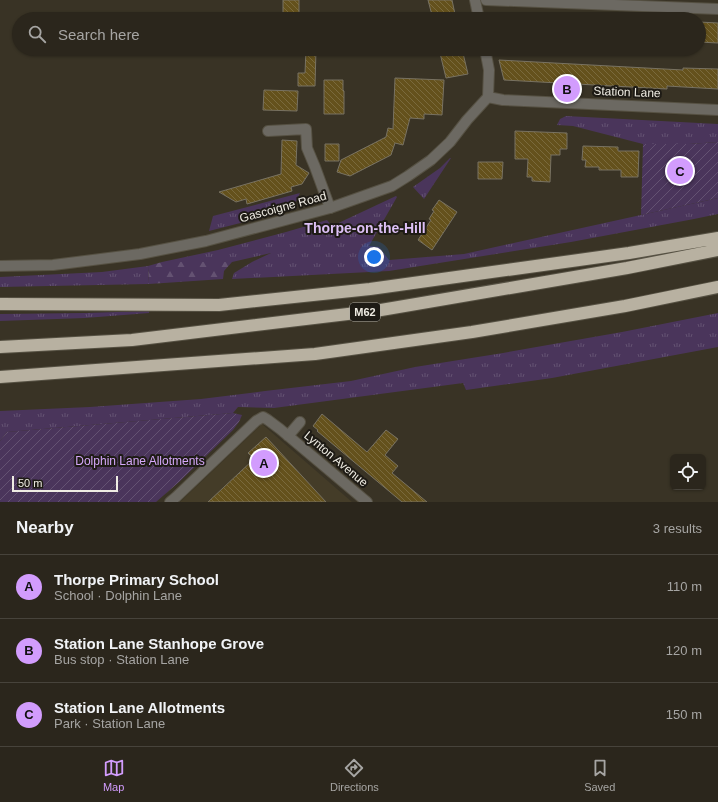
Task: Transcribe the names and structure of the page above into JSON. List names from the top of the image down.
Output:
{
  "streets": {
    "highway": ["M62"],
    "street": ["Station Lane", "Gascoigne Road", "Lynton Avenue"]
  },
  "crossings": [
    ["Station Lane", "Gascoigne Road"]
  ],
  "districts": ["Thorpe-on-the-Hill"],
  "parks": ["Dolphin Lane Allotments"],
  "scale_bar": "50 m",
  "page": {
    "search": "Search here",
    "pins": ["B", "C", "A"],
    "scale": "50 m",
    "heading": ["Nearby", "3 results"],
    "list": [
      {
        "mark": "A",
        "name": "Thorpe Primary School",
        "note": "School · Dolphin Lane",
        "value": "110 m"
      },
      {
        "mark": "B",
        "name": "Station Lane Stanhope Grove",
        "note": "Bus stop · Station Lane",
        "value": "120 m"
      },
      {
        "mark": "C",
        "name": "Station Lane Allotments",
        "note": "Park · Station Lane",
        "value": "150 m"
      }
    ],
    "nav": ["Map", "Directions", "Saved"]
  }
}
